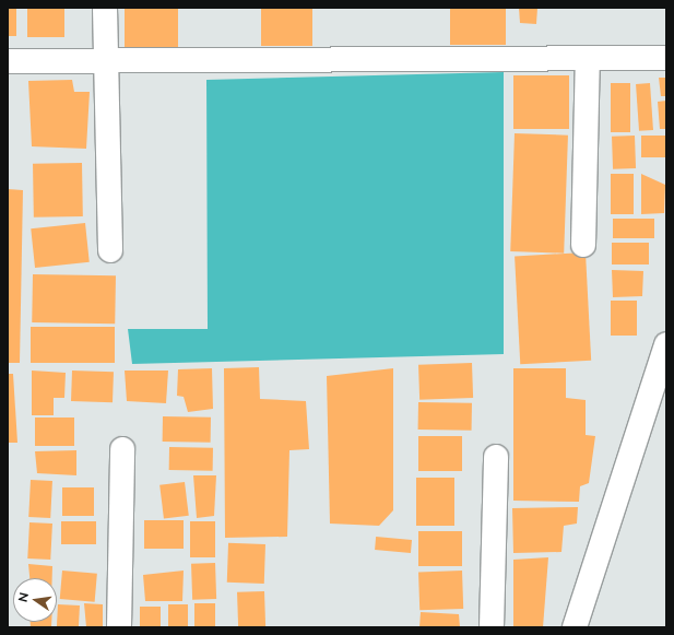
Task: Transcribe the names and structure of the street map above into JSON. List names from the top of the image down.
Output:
{
  "north": "left"
}
